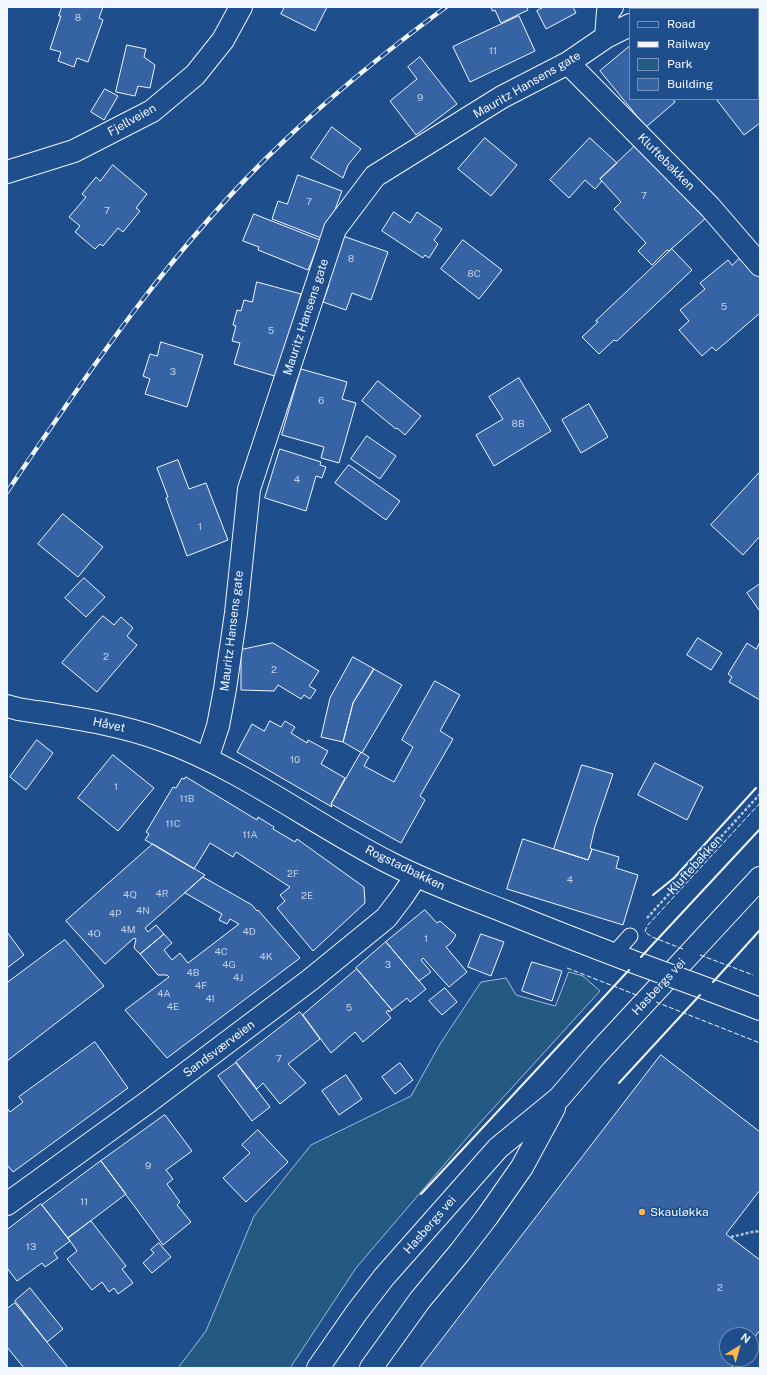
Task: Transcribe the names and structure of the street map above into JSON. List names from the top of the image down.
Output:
{
  "streets": {
    "street": [
      "Mauritz Hansens gate",
      "Fjellveien",
      "Kluftebakken",
      "Håvet",
      "Rogstadbakken",
      "Hasbergs vei",
      "Sandsværveien"
    ]
  },
  "crossings": [
    ["Mauritz Hansens gate", "Kluftebakken"],
    ["Mauritz Hansens gate", "Håvet"],
    ["Mauritz Hansens gate", "Rogstadbakken"],
    ["Håvet", "Rogstadbakken"],
    ["Rogstadbakken", "Sandsværveien"]
  ],
  "places": ["Skauløkka"],
  "house_numbers": [
    "8",
    "11",
    "9",
    "7",
    "7",
    "7",
    "8",
    "8C",
    "5",
    "5",
    "3",
    "6",
    "8B",
    "4",
    "1",
    "2",
    "2",
    "10",
    "1",
    "11B",
    "11C",
    "11A",
    "2F",
    "4",
    "4R",
    "4Q",
    "2E",
    "4N",
    "4P",
    "4M",
    "4D",
    "4O",
    "1",
    "4C",
    "4K",
    "4G",
    "3",
    "4B",
    "4J",
    "4F",
    "4A",
    "4I",
    "4E",
    "5",
    "7",
    "9",
    "11",
    "13",
    "2"
  ],
  "legend": [
    "Road",
    "Railway",
    "Park",
    "Building"
  ],
  "north": "top right"
}
